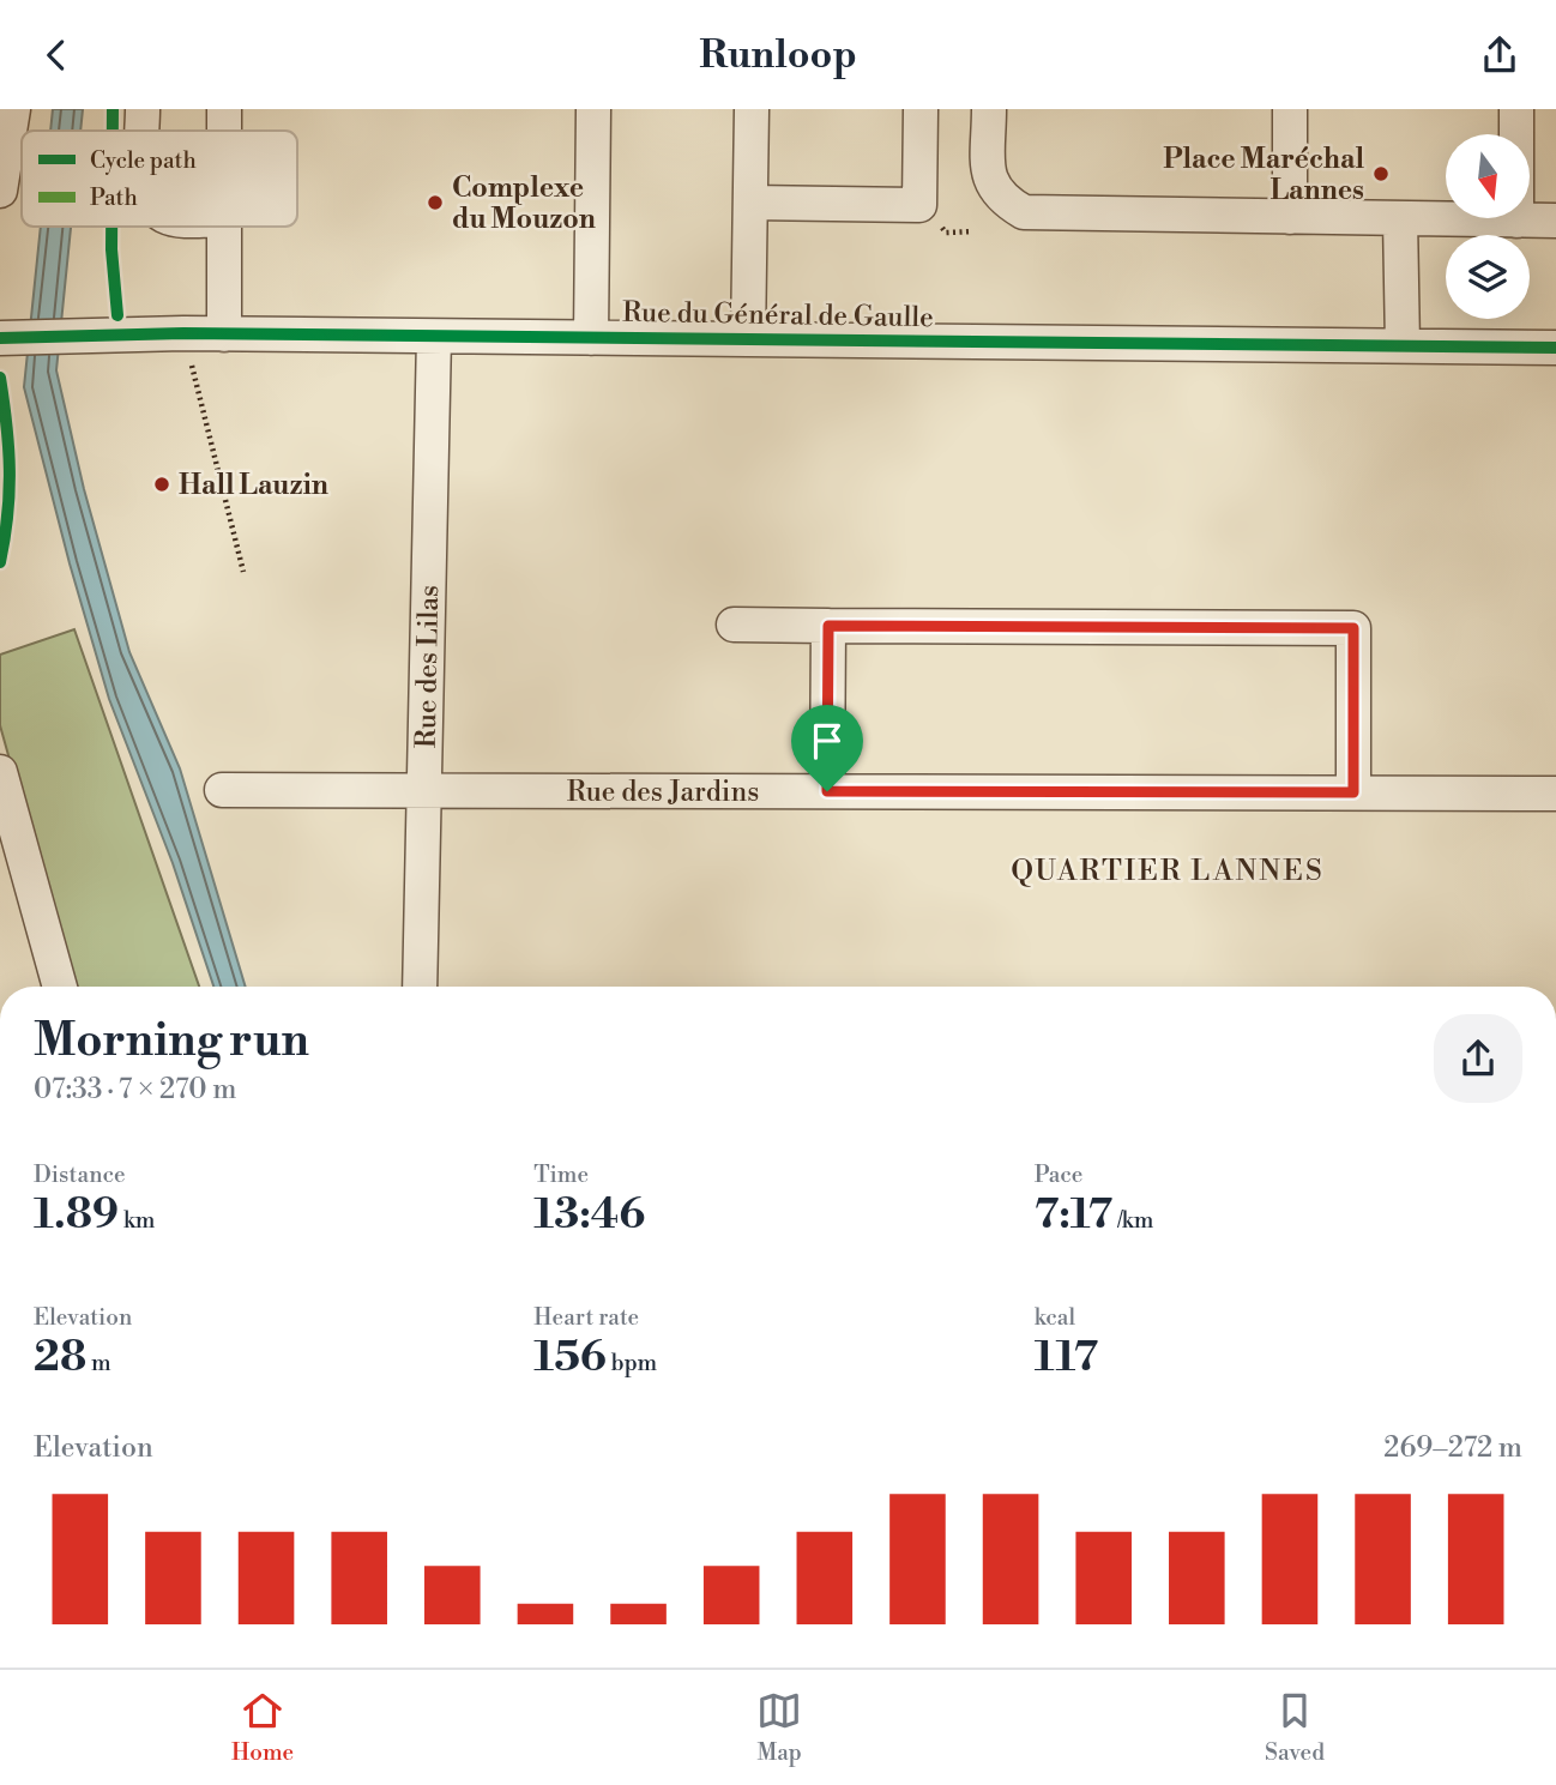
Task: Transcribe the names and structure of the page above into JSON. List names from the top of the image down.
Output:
{
  "streets": {
    "street": ["Rue du Général de Gaulle", "Rue des Lilas", "Rue des Jardins"]
  },
  "crossings": [
    ["Rue du Général de Gaulle", "Rue des Lilas"],
    ["Rue des Lilas", "Rue des Jardins"]
  ],
  "districts": ["QUARTIER LANNES"],
  "places": ["Place Maréchal Lannes", "Complexe du Mouzon", "Hall Lauzin"],
  "legend": ["Cycle path", "Path"],
  "north": "bottom",
  "page": {
    "header": "Runloop",
    "heading": ["Morning run", "07:33 · 7 × 270 m"],
    "stats": [
      ["Distance", "1.89 km"],
      ["Time", "13:46"],
      ["Pace", "7:17 /km"],
      ["Elevation", "28 m"],
      ["Heart rate", "156 bpm"],
      ["kcal", "117"]
    ],
    "chart": ["Elevation", "269–272 m"],
    "tabs": ["Home", "Map", "Saved"]
  }
}
